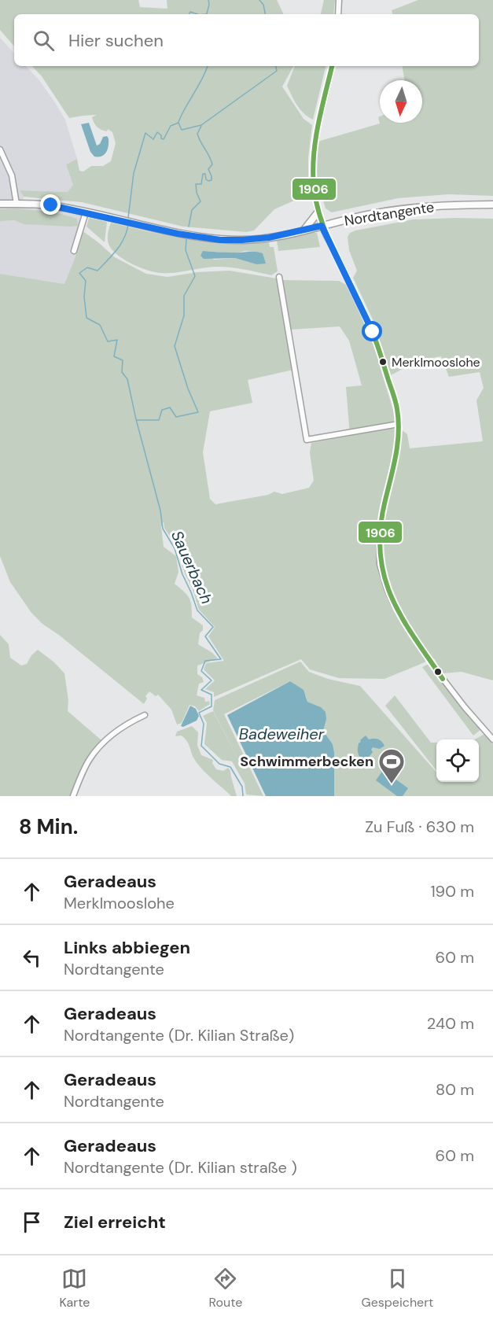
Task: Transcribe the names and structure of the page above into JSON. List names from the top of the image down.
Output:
{
  "streets": {
    "main road": ["Nordtangente"]
  },
  "water": ["Sauerbach", "Badeweiher"],
  "places": {
    "other": ["Merklmooslohe"],
    "sports": ["Schwimmerbecken"]
  },
  "lines": ["transit line 1906"],
  "north": "bottom",
  "page": {
    "search": "Hier suchen",
    "heading": ["8 Min.", "Zu Fuß · 630 m"],
    "list": [
      ["Geradeaus", "Merklmooslohe", "190 m"],
      ["Links abbiegen", "Nordtangente", "60 m"],
      ["Geradeaus", "Nordtangente (Dr. Kilian Straße)", "240 m"],
      ["Geradeaus", "Nordtangente", "80 m"],
      ["Geradeaus", "Nordtangente (Dr. Kilian straße )", "60 m"],
      "Ziel erreicht"
    ],
    "nav": ["Karte", "Route", "Gespeichert"]
  }
}
